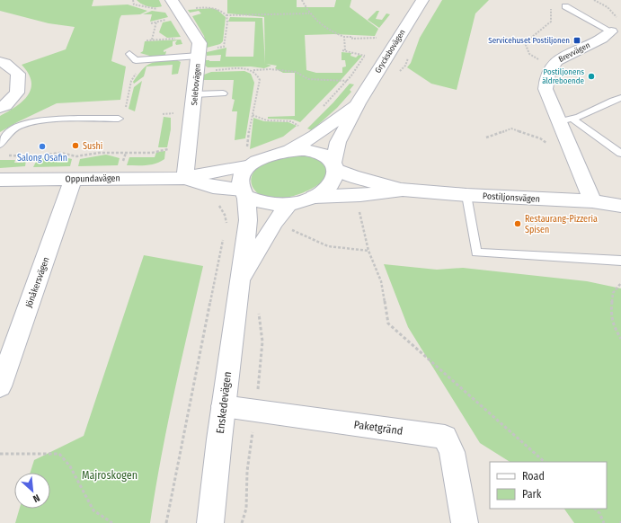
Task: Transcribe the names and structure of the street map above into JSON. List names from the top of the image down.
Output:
{
  "streets": {
    "street": [
      "Grycksbovägen",
      "Brevvägen",
      "Selebovägen",
      "Oppundavägen",
      "Postiljonsvägen",
      "Jönåkersvägen",
      "Enskedevägen",
      "Paketgränd"
    ]
  },
  "crossings": [
    ["Grycksbovägen", "Postiljonsvägen"],
    ["Brevvägen", "Postiljonsvägen"],
    ["Selebovägen", "Oppundavägen"],
    ["Oppundavägen", "Jönåkersvägen"],
    ["Oppundavägen", "Enskedevägen"],
    ["Enskedevägen", "Paketgränd"]
  ],
  "parks": ["Majroskogen"],
  "places": {
    "transit": ["Servicehuset Postiljonen"],
    "other": [
      "Postiljonens äldreboende",
      "Sushi",
      "Salong Osafin",
      "Restaurang-Pizzeria Spisen"
    ]
  },
  "legend": ["Road", "Park"],
  "north": "bottom right"
}
